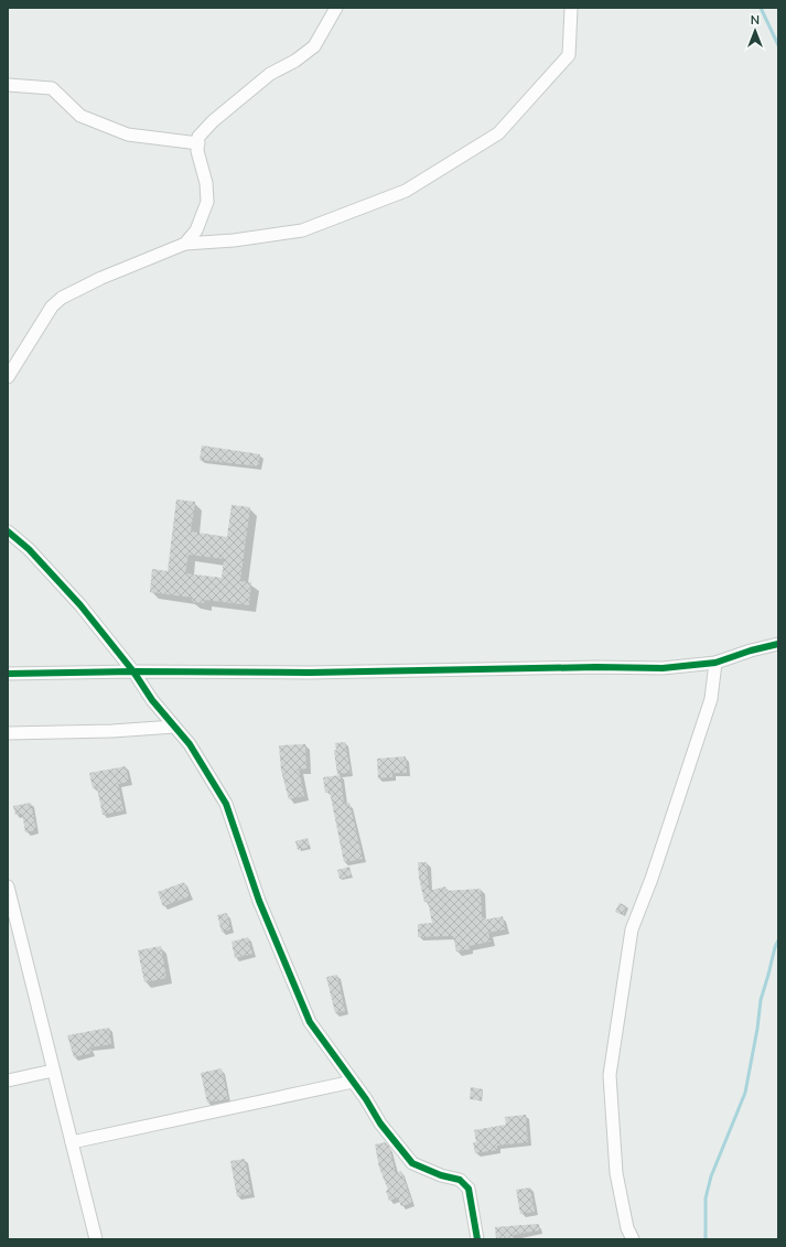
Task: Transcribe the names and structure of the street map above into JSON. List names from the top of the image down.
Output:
{
  "north": "top"
}
